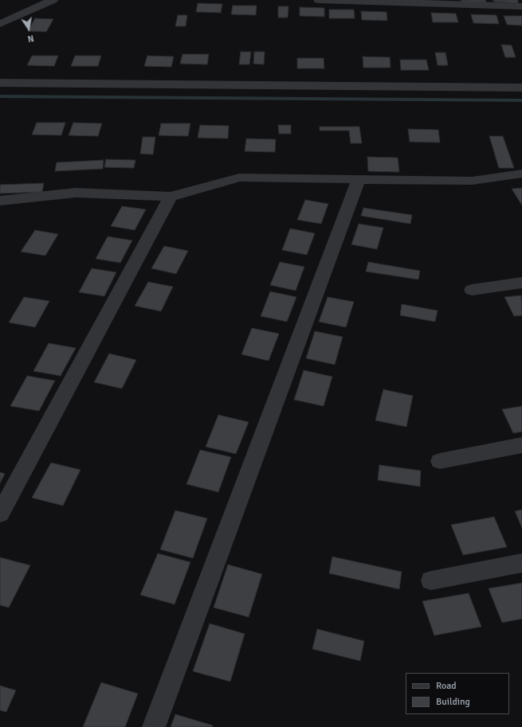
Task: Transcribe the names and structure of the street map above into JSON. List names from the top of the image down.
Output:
{
  "legend": ["Road", "Building"],
  "north": "bottom"
}
